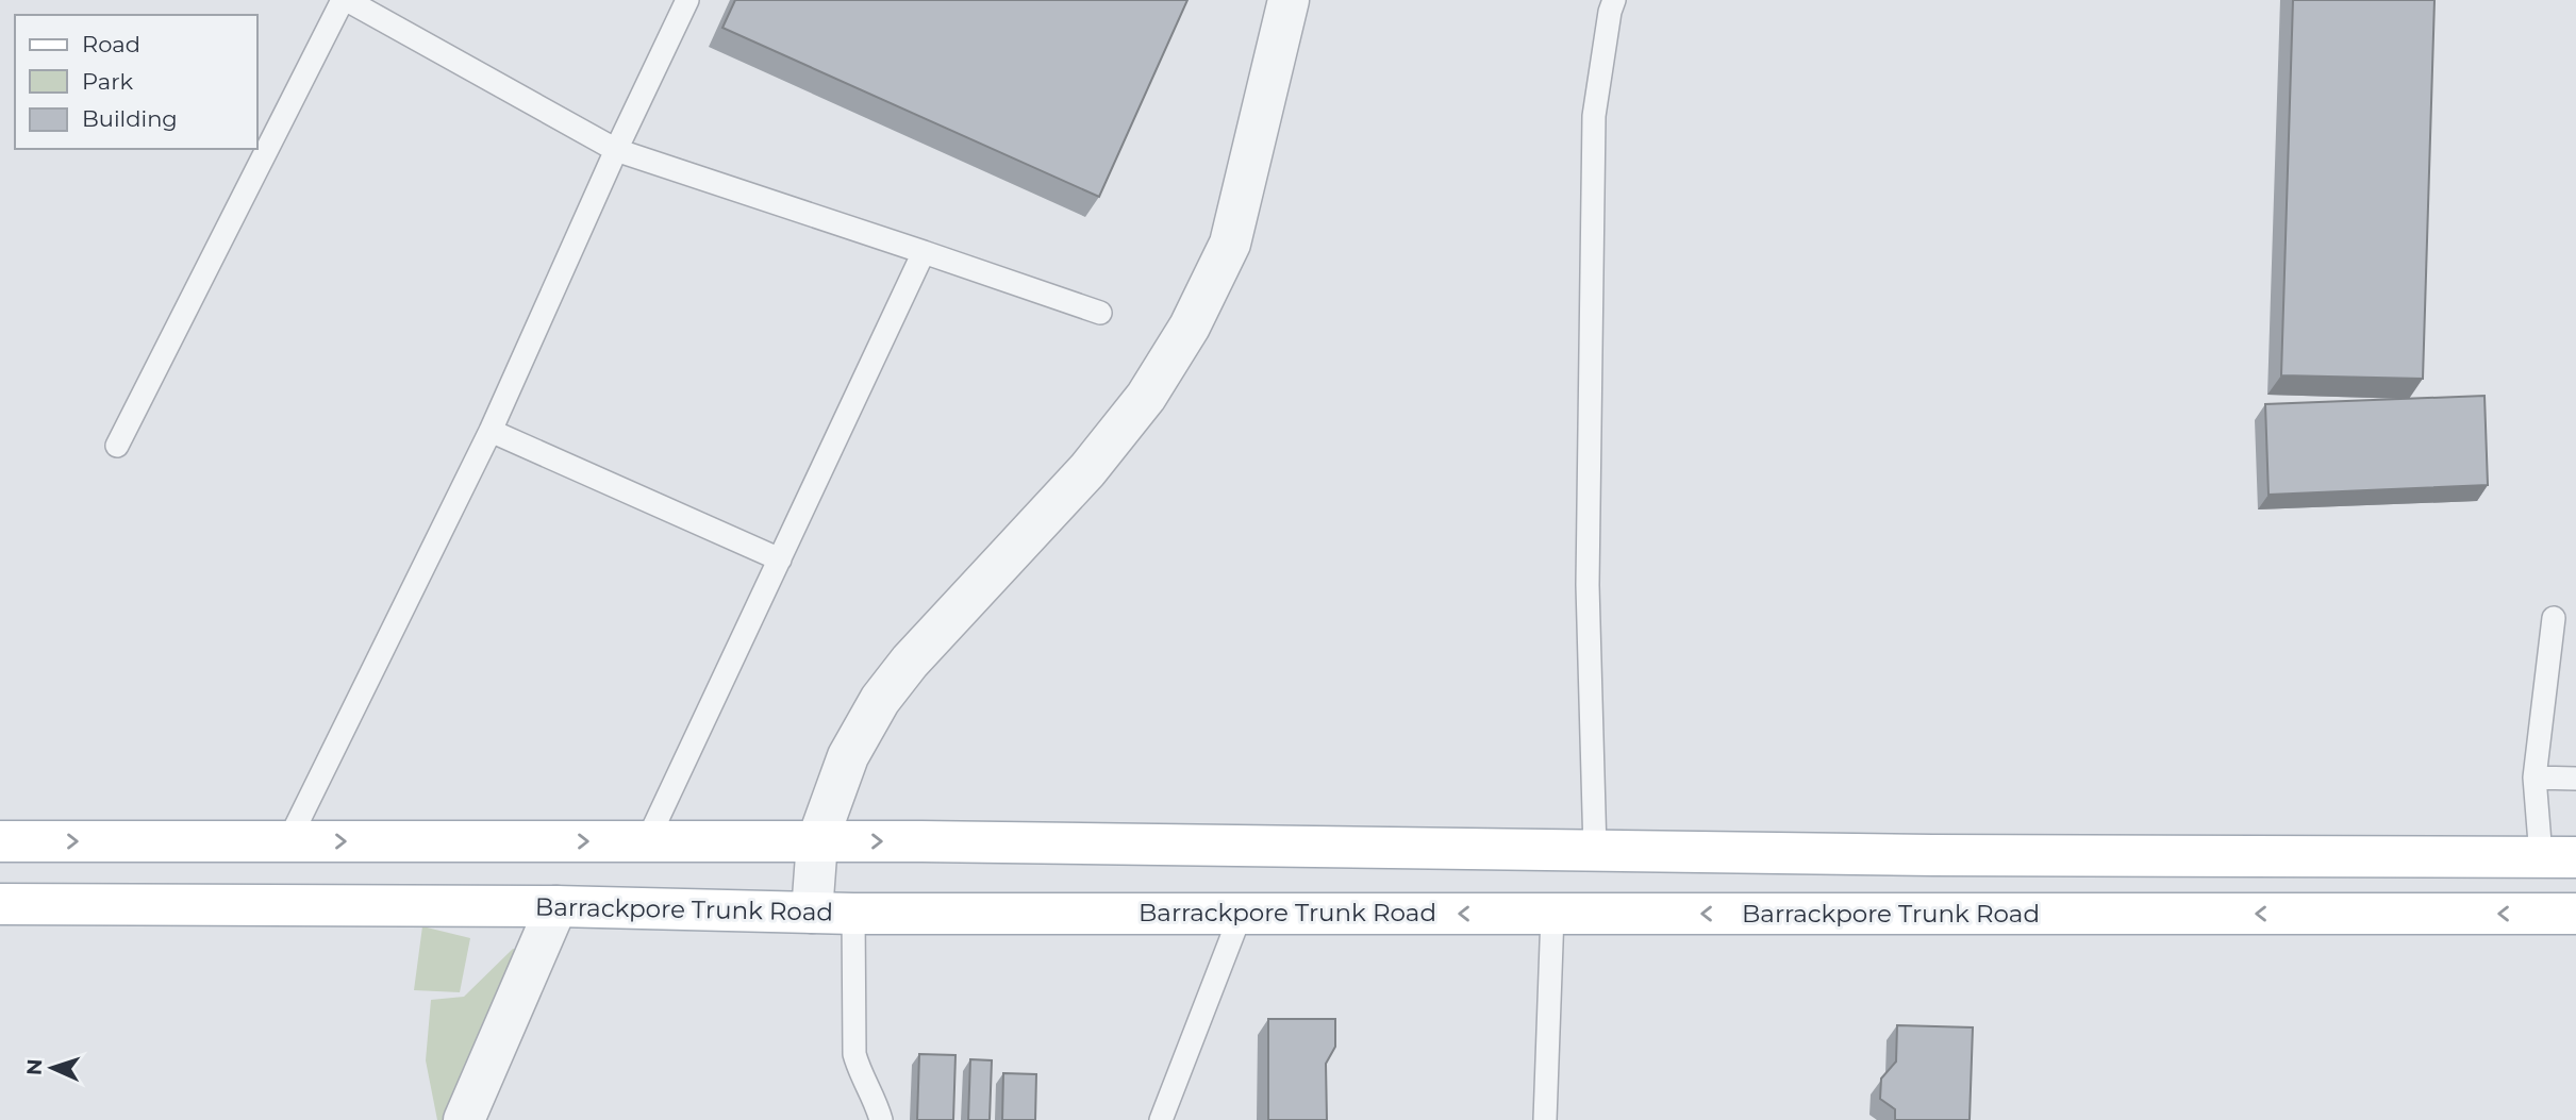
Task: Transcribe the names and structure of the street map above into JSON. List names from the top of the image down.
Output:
{
  "streets": {
    "main road": ["Barrackpore Trunk Road"]
  },
  "legend": ["Road", "Park", "Building"],
  "north": "left"
}
